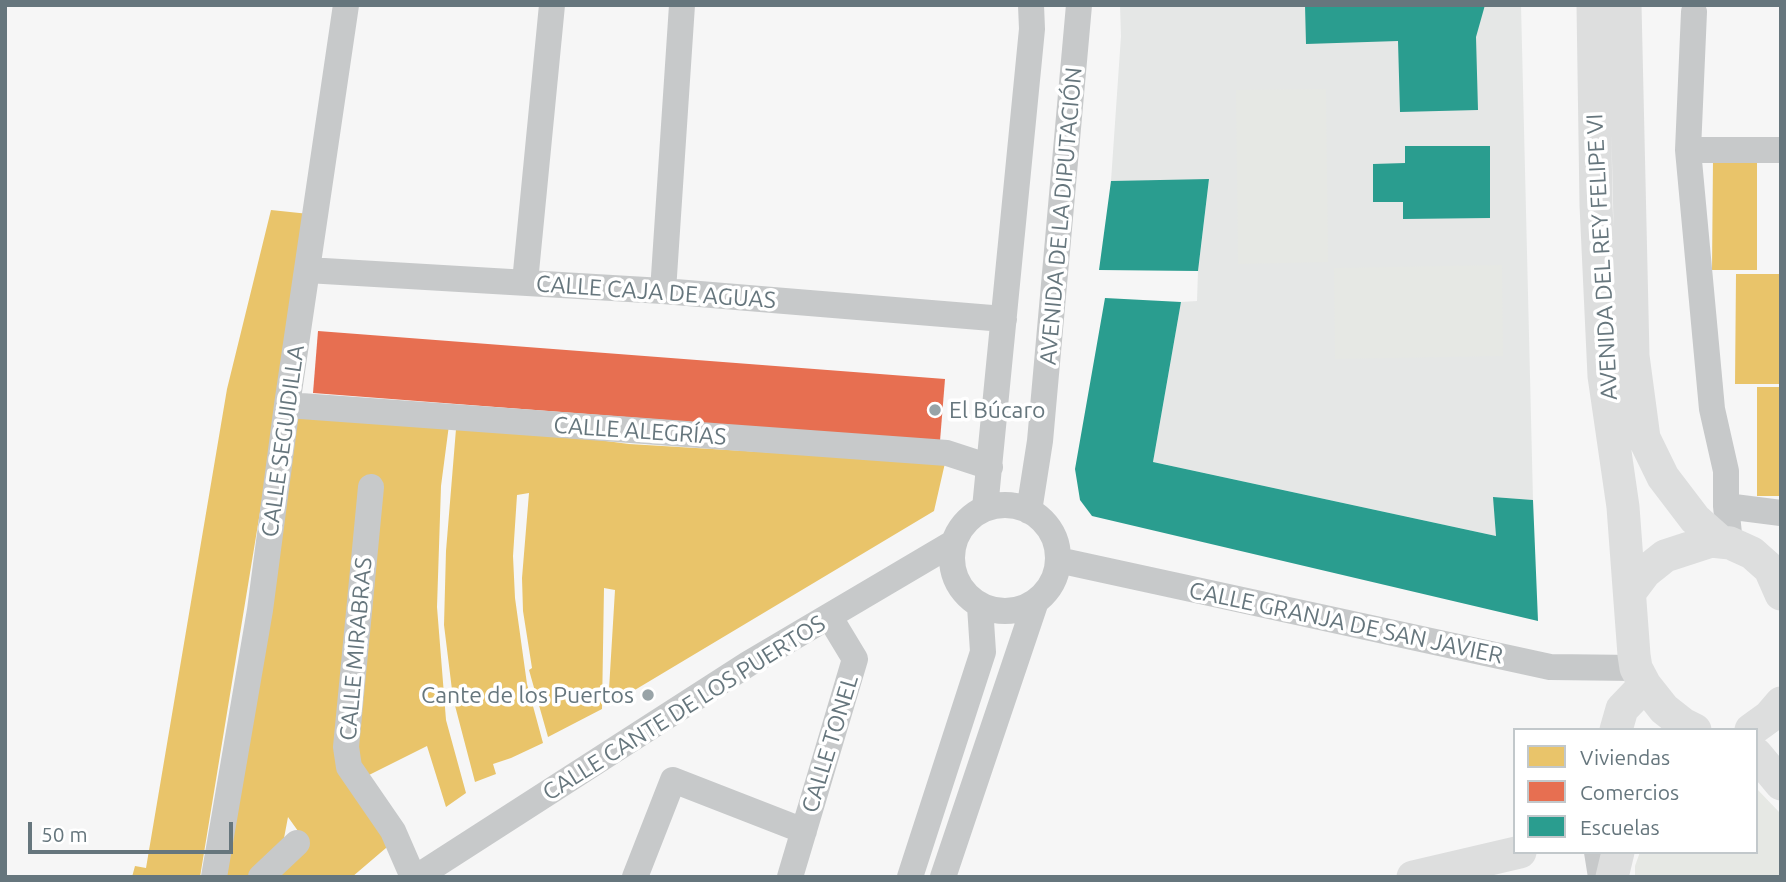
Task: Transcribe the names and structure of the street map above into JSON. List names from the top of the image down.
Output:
{
  "streets": {
    "main road": ["AVENIDA DEL REY FELIPE VI"],
    "street": [
      "AVENIDA DE LA DIPUTACIÓN",
      "CALLE CAJA DE AGUAS",
      "CALLE ALEGRÍAS",
      "CALLE SEGUIDILLA",
      "CALLE GRANJA DE SAN JAVIER",
      "CALLE MIRABRAS",
      "CALLE CANTE DE LOS PUERTOS",
      "CALLE TONEL"
    ]
  },
  "crossings": [
    ["AVENIDA DE LA DIPUTACIÓN", "CALLE CAJA DE AGUAS"],
    ["AVENIDA DE LA DIPUTACIÓN", "CALLE ALEGRÍAS"],
    ["AVENIDA DE LA DIPUTACIÓN", "CALLE GRANJA DE SAN JAVIER"],
    ["AVENIDA DE LA DIPUTACIÓN", "CALLE CANTE DE LOS PUERTOS"],
    ["AVENIDA DEL REY FELIPE VI", "CALLE GRANJA DE SAN JAVIER"],
    ["CALLE CAJA DE AGUAS", "CALLE SEGUIDILLA"],
    ["CALLE ALEGRÍAS", "CALLE SEGUIDILLA"],
    ["CALLE GRANJA DE SAN JAVIER", "CALLE CANTE DE LOS PUERTOS"],
    ["CALLE MIRABRAS", "CALLE CANTE DE LOS PUERTOS"],
    ["CALLE CANTE DE LOS PUERTOS", "CALLE TONEL"]
  ],
  "places": ["El Búcaro", "Cante de los Puertos"],
  "legend": ["Viviendas", "Comercios", "Escuelas"],
  "scale_bar": "50 m"
}
